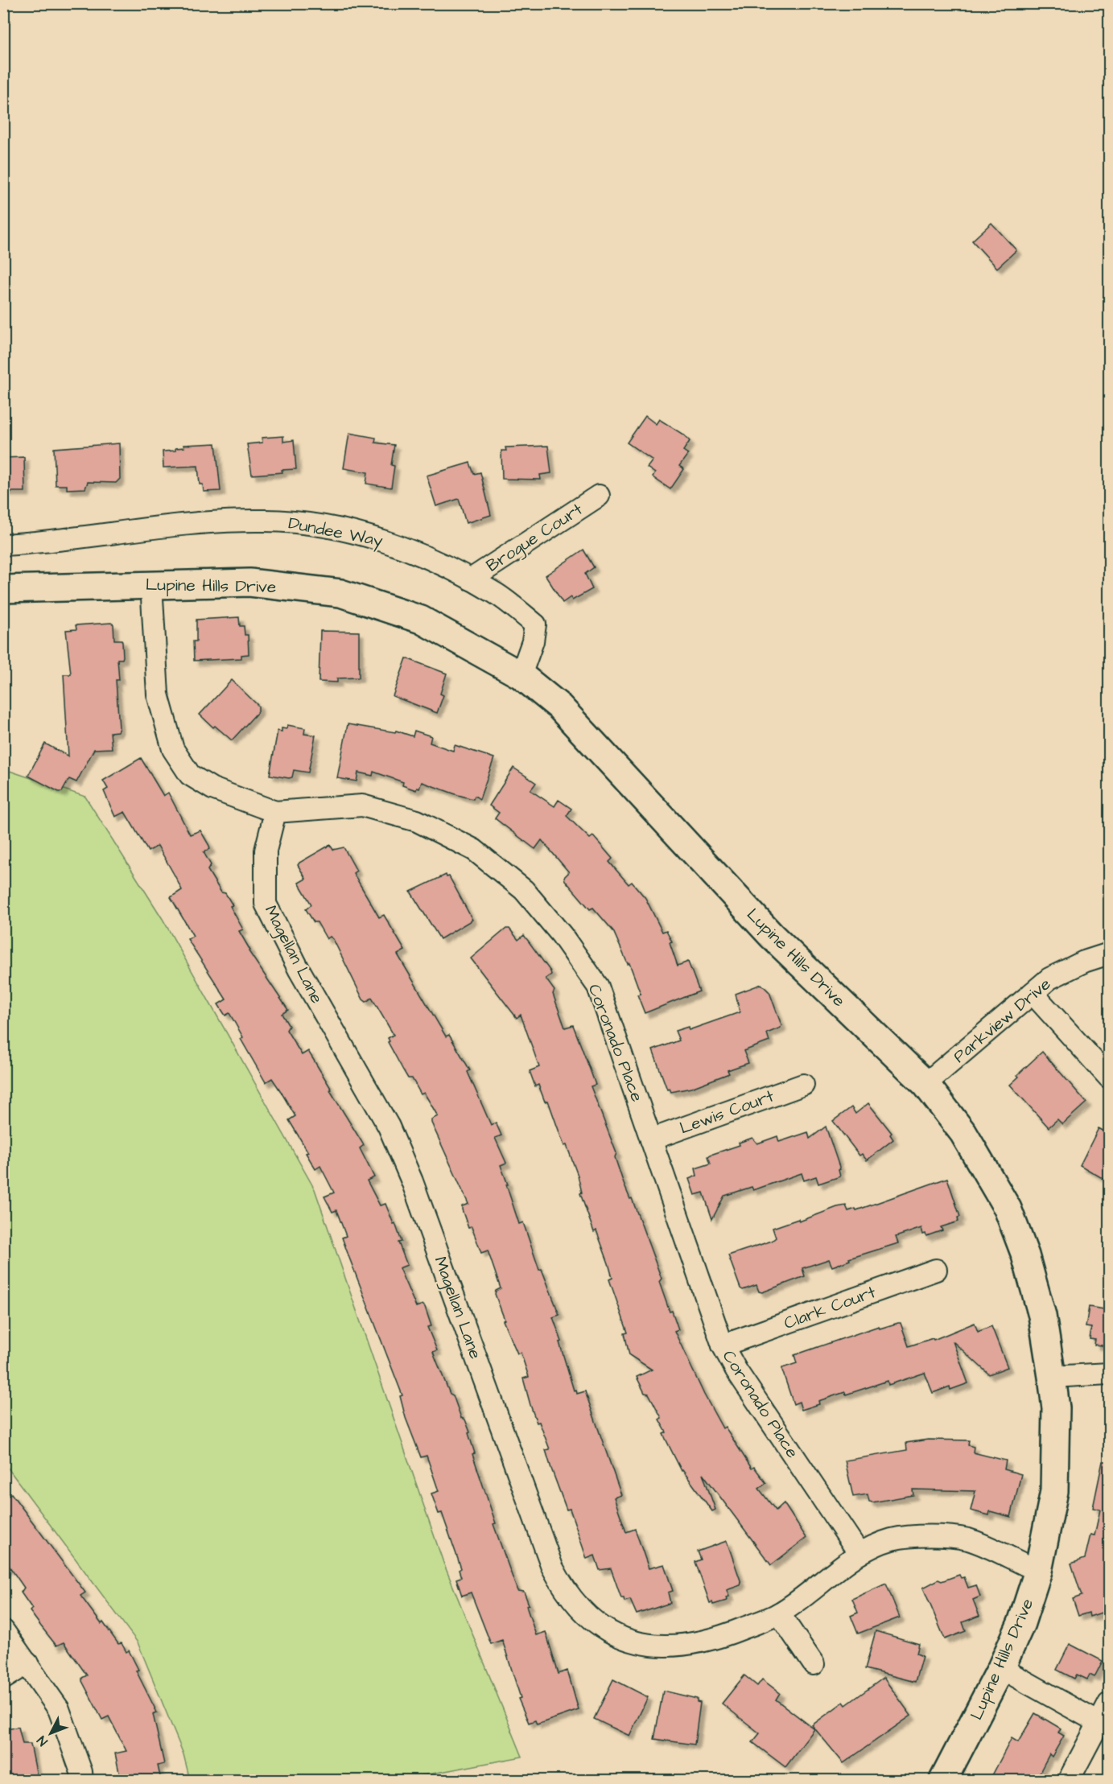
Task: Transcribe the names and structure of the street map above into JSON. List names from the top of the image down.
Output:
{
  "streets": {
    "street": [
      "Dundee Way",
      "Brogue Court",
      "Lupine Hills Drive",
      "Magellan Lane",
      "Parkview Drive",
      "Coronado Place",
      "Lewis Court",
      "Clark Court"
    ]
  },
  "crossings": [
    ["Dundee Way", "Brogue Court"],
    ["Dundee Way", "Lupine Hills Drive"],
    ["Lupine Hills Drive", "Magellan Lane"],
    ["Lupine Hills Drive", "Parkview Drive"],
    ["Lupine Hills Drive", "Coronado Place"],
    ["Magellan Lane", "Coronado Place"],
    ["Coronado Place", "Lewis Court"],
    ["Coronado Place", "Clark Court"]
  ],
  "north": "bottom left"
}
